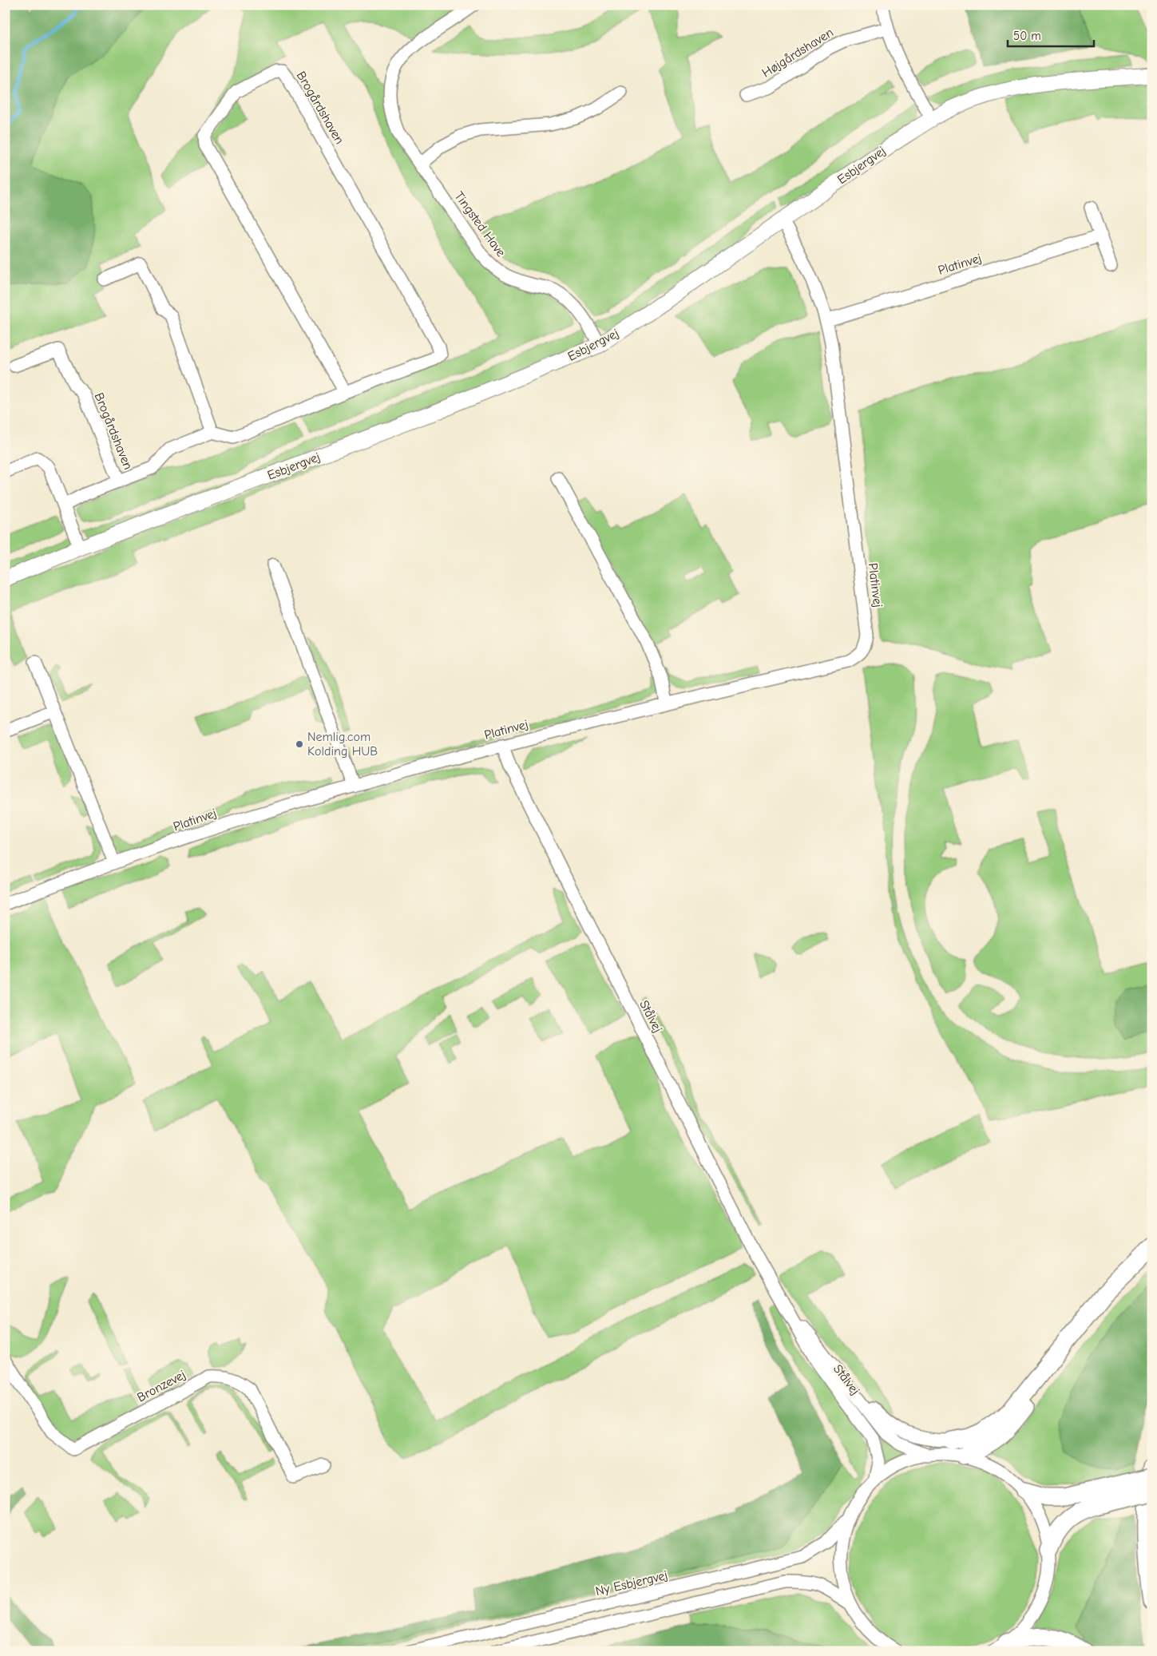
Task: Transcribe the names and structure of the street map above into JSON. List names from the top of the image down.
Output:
{
  "streets": {
    "main road": ["Esbjergvej"],
    "street": [
      "Højgårdshaven",
      "Brogårdshaven",
      "Tingsted Have",
      "Platinvej",
      "Stålvej",
      "Bronzevej",
      "Ny Esbjergvej"
    ]
  },
  "crossings": [
    ["Esbjergvej", "Tingsted Have"],
    ["Esbjergvej", "Platinvej"],
    ["Platinvej", "Stålvej"]
  ],
  "places": ["Nemlig.com Kolding HUB"],
  "scale_bar": "50 m"
}
